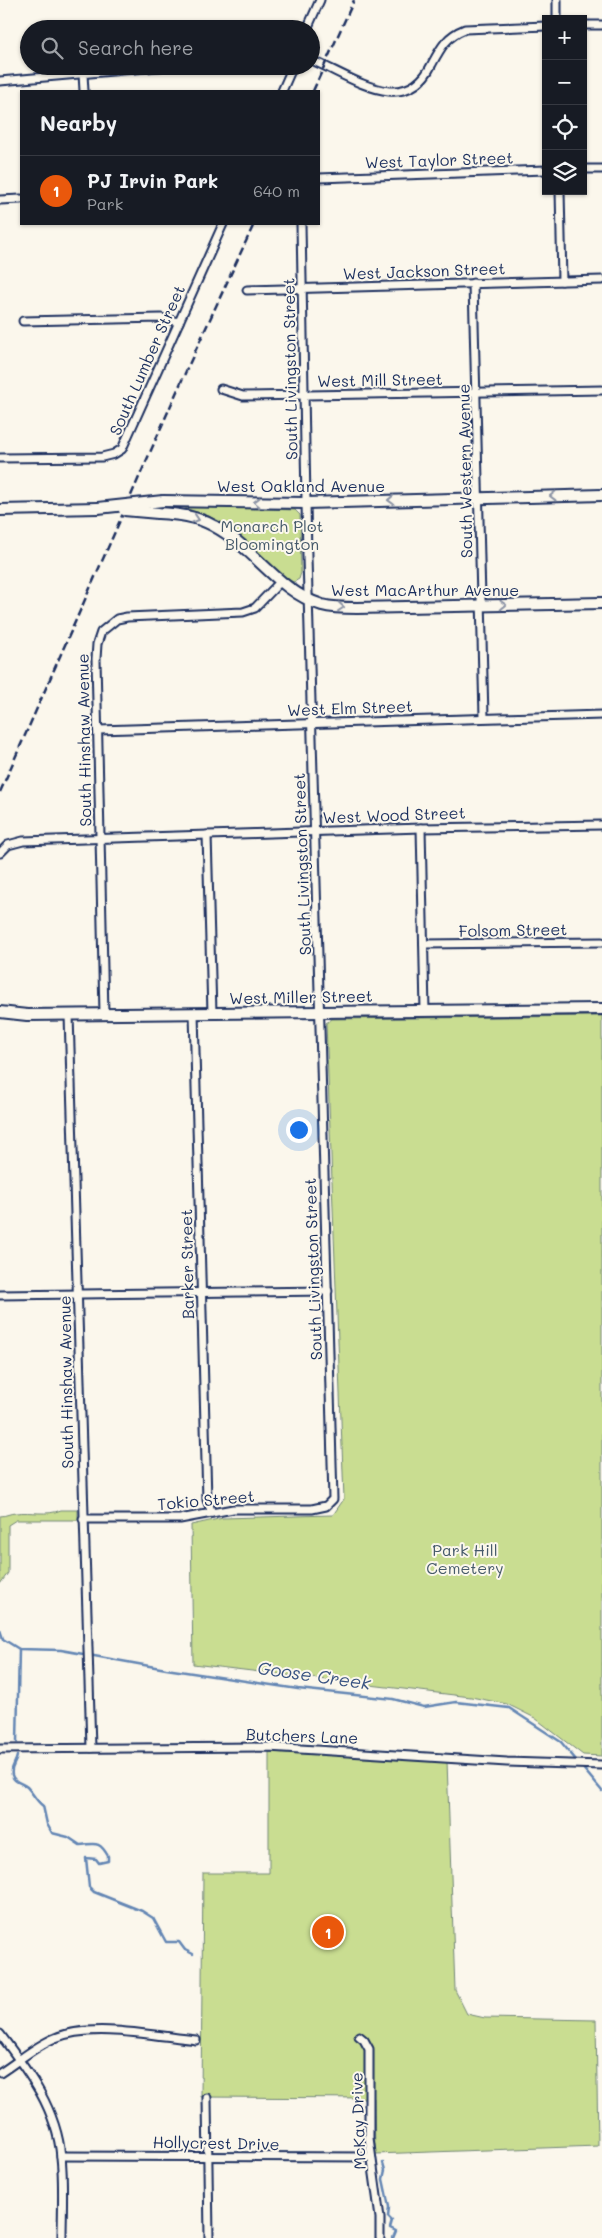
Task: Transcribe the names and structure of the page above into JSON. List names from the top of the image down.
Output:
{
  "streets": {
    "main road": ["West Oakland Avenue", "West MacArthur Avenue", "West Miller Street"],
    "street": [
      "West Taylor Street",
      "West Jackson Street",
      "South Lumber Street",
      "South Livingston Street",
      "West Mill Street",
      "South Western Avenue",
      "West Elm Street",
      "South Hinshaw Avenue",
      "West Wood Street",
      "Folsom Street",
      "Barker Street",
      "Tokio Street",
      "Butchers Lane",
      "McKay Drive",
      "Hollycrest Drive"
    ]
  },
  "crossings": [
    ["West Jackson Street", "South Livingston Street"],
    ["West Jackson Street", "South Western Avenue"],
    ["South Livingston Street", "West Mill Street"],
    ["South Livingston Street", "West Oakland Avenue"],
    ["South Livingston Street", "West MacArthur Avenue"],
    ["South Livingston Street", "West Elm Street"],
    ["South Livingston Street", "West Wood Street"],
    ["South Livingston Street", "West Miller Street"],
    ["South Livingston Street", "Tokio Street"],
    ["West Mill Street", "South Western Avenue"],
    ["South Western Avenue", "West Oakland Avenue"],
    ["South Western Avenue", "West MacArthur Avenue"],
    ["South Western Avenue", "West Elm Street"],
    ["West Oakland Avenue", "West MacArthur Avenue"],
    ["West MacArthur Avenue", "South Hinshaw Avenue"],
    ["West Elm Street", "South Hinshaw Avenue"],
    ["South Hinshaw Avenue", "West Wood Street"],
    ["South Hinshaw Avenue", "West Miller Street"],
    ["South Hinshaw Avenue", "Tokio Street"],
    ["South Hinshaw Avenue", "Butchers Lane"],
    ["West Miller Street", "Barker Street"],
    ["Barker Street", "Tokio Street"],
    ["McKay Drive", "Hollycrest Drive"]
  ],
  "one_way": ["West Oakland Avenue", "West MacArthur Avenue"],
  "water": ["Goose Creek"],
  "parks": ["Monarch Plot Bloomington", "Park Hill Cemetery"],
  "page": {
    "map_buttons": ["+", "−"],
    "search": "Search here",
    "heading": "Nearby",
    "list": [
      {
        "mark": "1",
        "name": "PJ Irvin Park",
        "note": "Park",
        "value": "640 m"
      }
    ],
    "pins": "1"
  }
}
